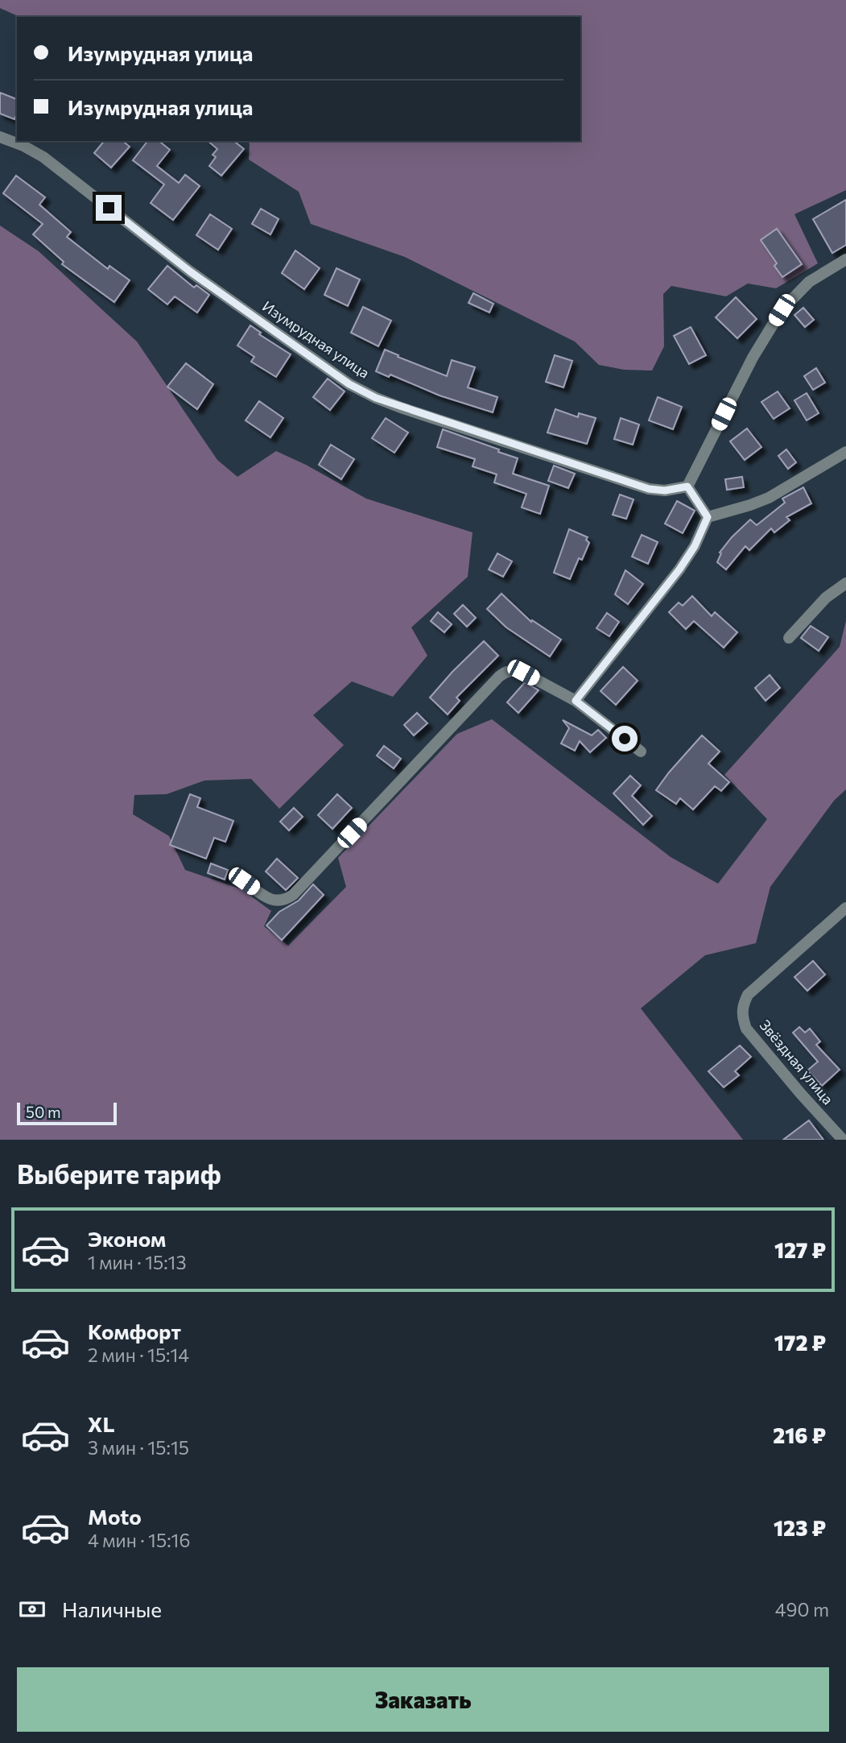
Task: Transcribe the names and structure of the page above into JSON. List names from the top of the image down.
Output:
{
  "streets": {
    "street": ["Изумрудная улица", "Звёздная улица"]
  },
  "scale_bar": "50 m",
  "page": {
    "banner": ["Изумрудная улица", "Изумрудная улица"],
    "scale": "50 m",
    "heading": "Выберите тариф",
    "list": [
      {
        "name": "Эконом",
        "note": "1 мин · 15:13",
        "value": "127 ₽"
      },
      {
        "name": "Комфорт",
        "note": "2 мин · 15:14",
        "value": "172 ₽"
      },
      {
        "name": "XL",
        "note": "3 мин · 15:15",
        "value": "216 ₽"
      },
      {
        "name": "Moto",
        "note": "4 мин · 15:16",
        "value": "123 ₽"
      }
    ],
    "pay": ["Наличные", "490 m"],
    "buttons": "Заказать"
  }
}
